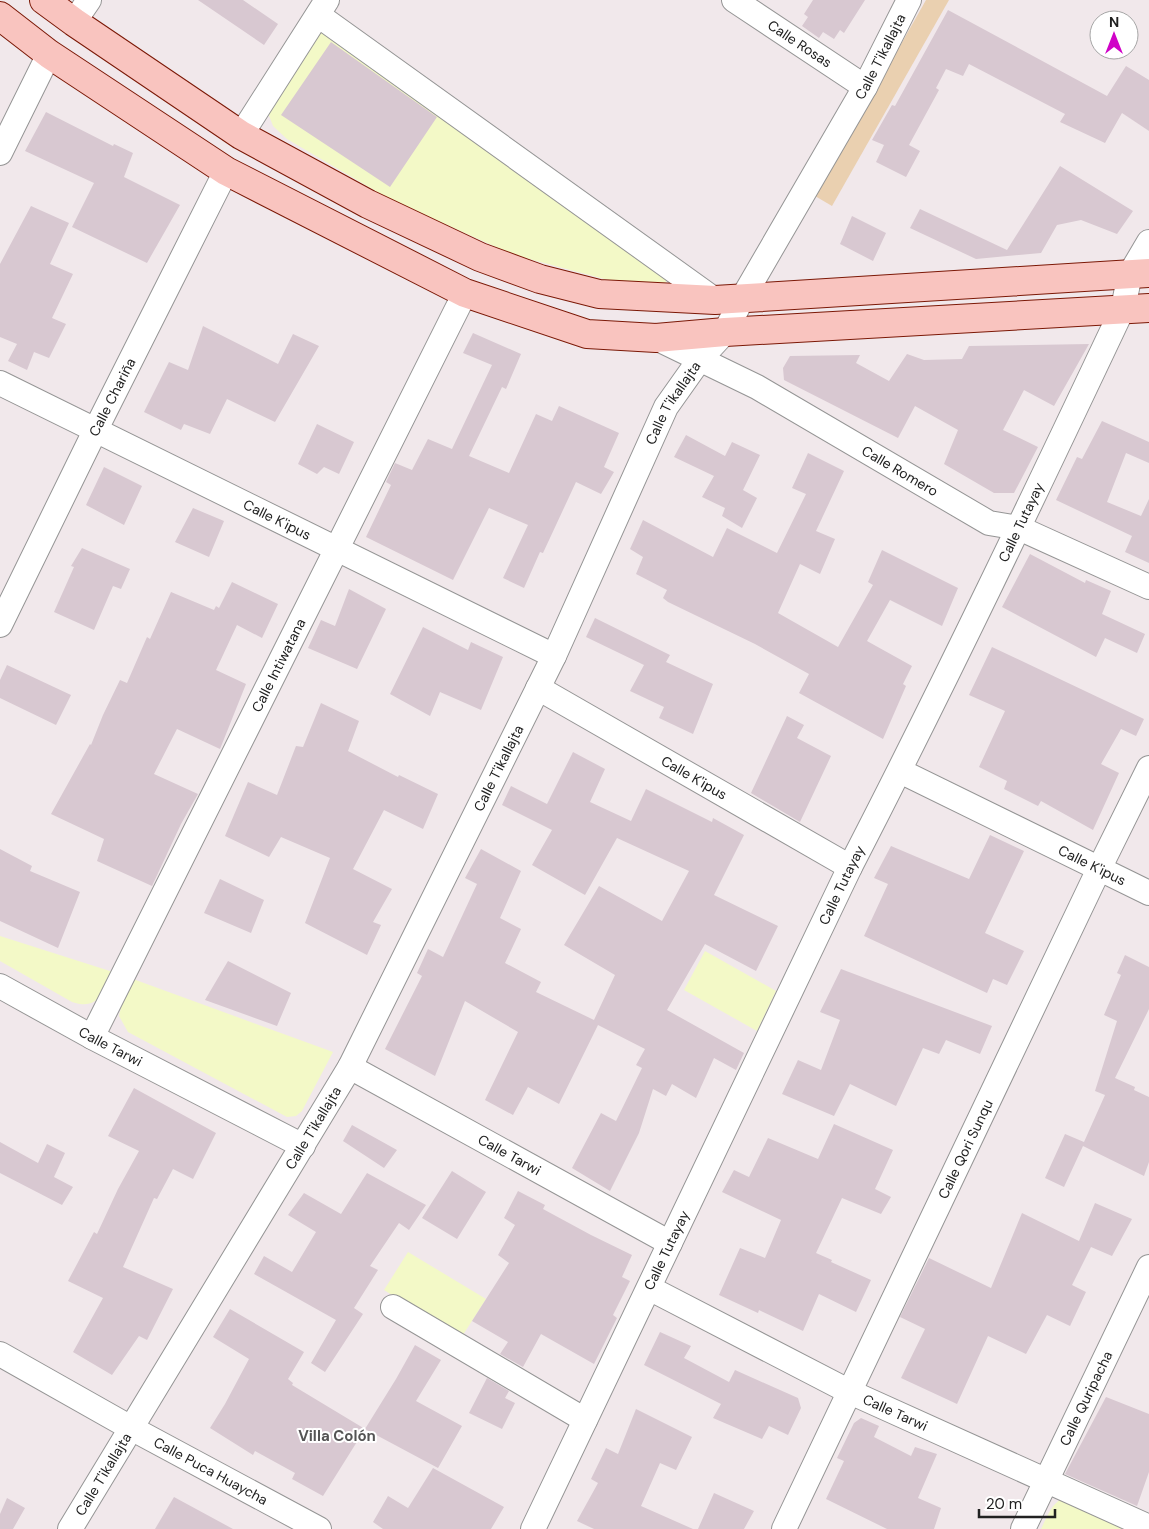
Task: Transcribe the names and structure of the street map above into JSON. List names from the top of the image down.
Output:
{
  "streets": {
    "street": [
      "Calle Rosas",
      "Calle T'ikallajta",
      "Calle Chariña",
      "Calle Romero",
      "Calle K'ipus",
      "Calle Tutayay",
      "Calle Intiwatana",
      "Calle Tarwi",
      "Calle Qori Sunqu",
      "Calle Quripacha",
      "Calle Puca Huaycha"
    ]
  },
  "crossings": [
    ["Calle Rosas", "Calle T'ikallajta"],
    ["Calle T'ikallajta", "Calle Romero"],
    ["Calle T'ikallajta", "Calle K'ipus"],
    ["Calle T'ikallajta", "Calle Tarwi"],
    ["Calle T'ikallajta", "Calle Puca Huaycha"],
    ["Calle Chariña", "Calle K'ipus"],
    ["Calle Romero", "Calle Tutayay"],
    ["Calle K'ipus", "Calle Tutayay"],
    ["Calle K'ipus", "Calle Intiwatana"],
    ["Calle K'ipus", "Calle Qori Sunqu"],
    ["Calle Tutayay", "Calle Tarwi"],
    ["Calle Intiwatana", "Calle Tarwi"],
    ["Calle Tarwi", "Calle Qori Sunqu"],
    ["Calle Tarwi", "Calle Quripacha"]
  ],
  "districts": ["Villa Colón"],
  "scale_bar": "20 m",
  "north": "top"
}
